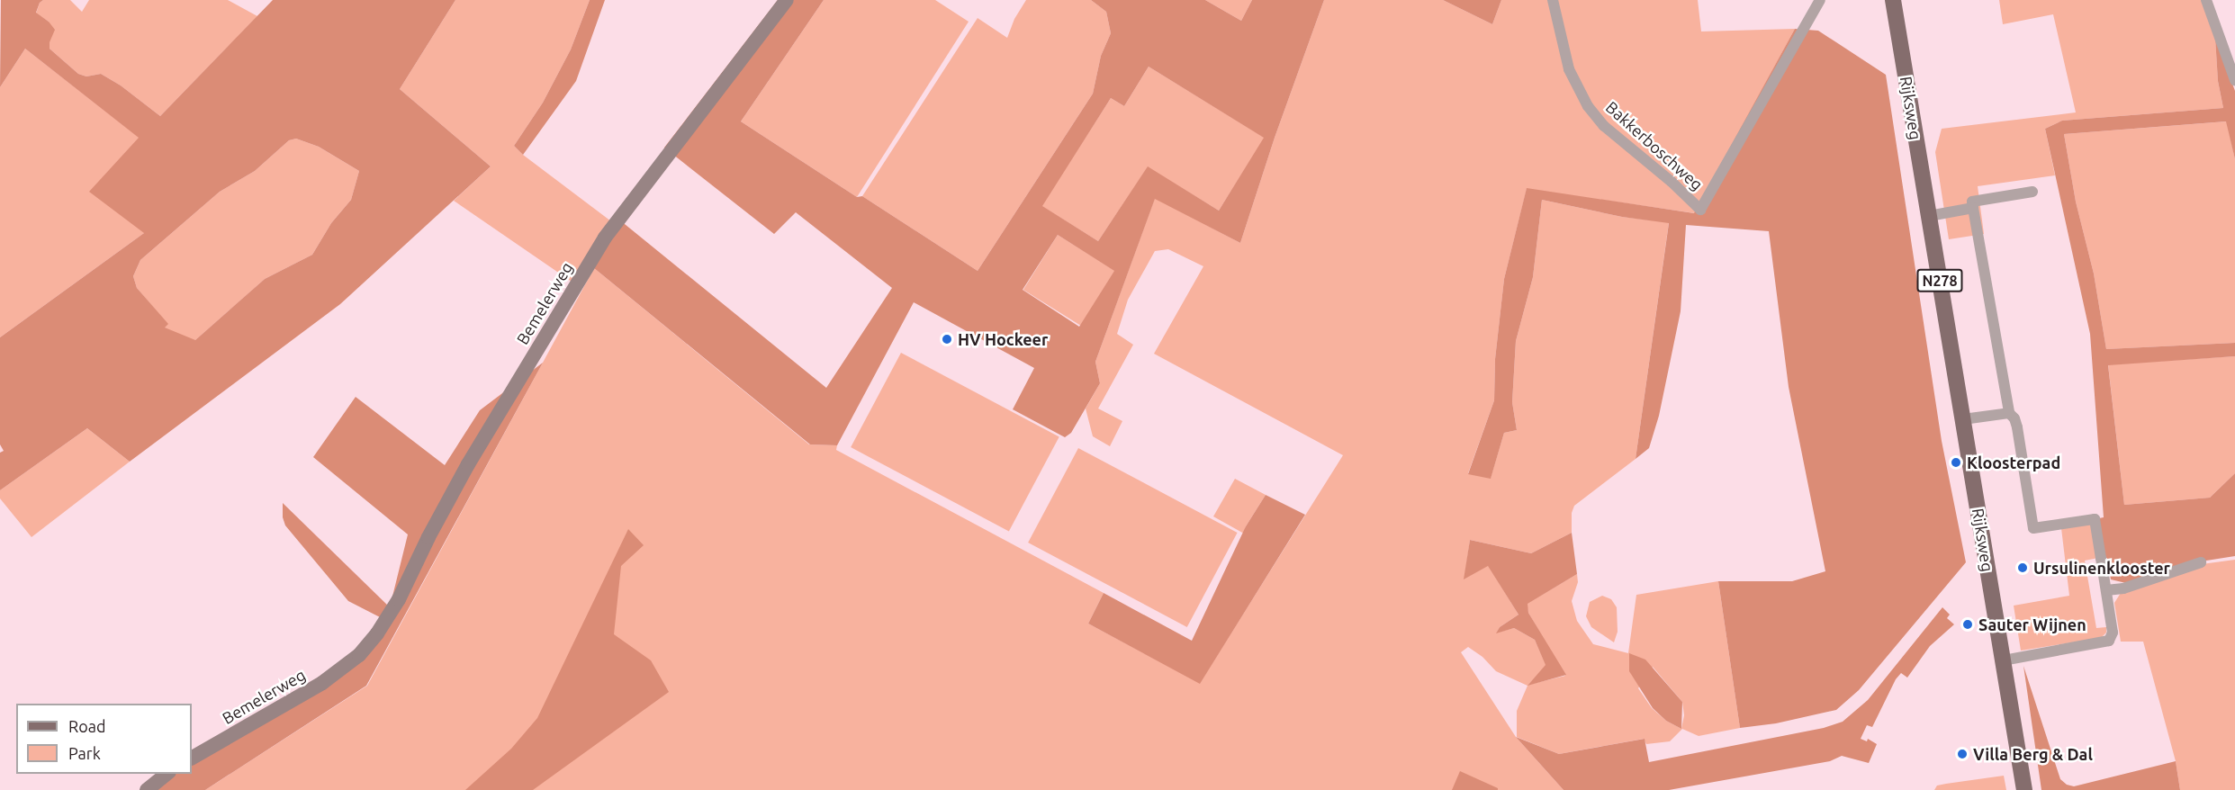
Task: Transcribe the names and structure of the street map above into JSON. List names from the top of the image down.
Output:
{
  "streets": {
    "main road": ["Rijksweg", "N278"],
    "street": ["Bakkerboschweg", "Bemelerweg"]
  },
  "places": [
    "HV Hockeer",
    "Kloosterpad",
    "Ursulinenklooster",
    "Sauter Wijnen",
    "Villa Berg & Dal"
  ],
  "legend": ["Road", "Park"]
}
